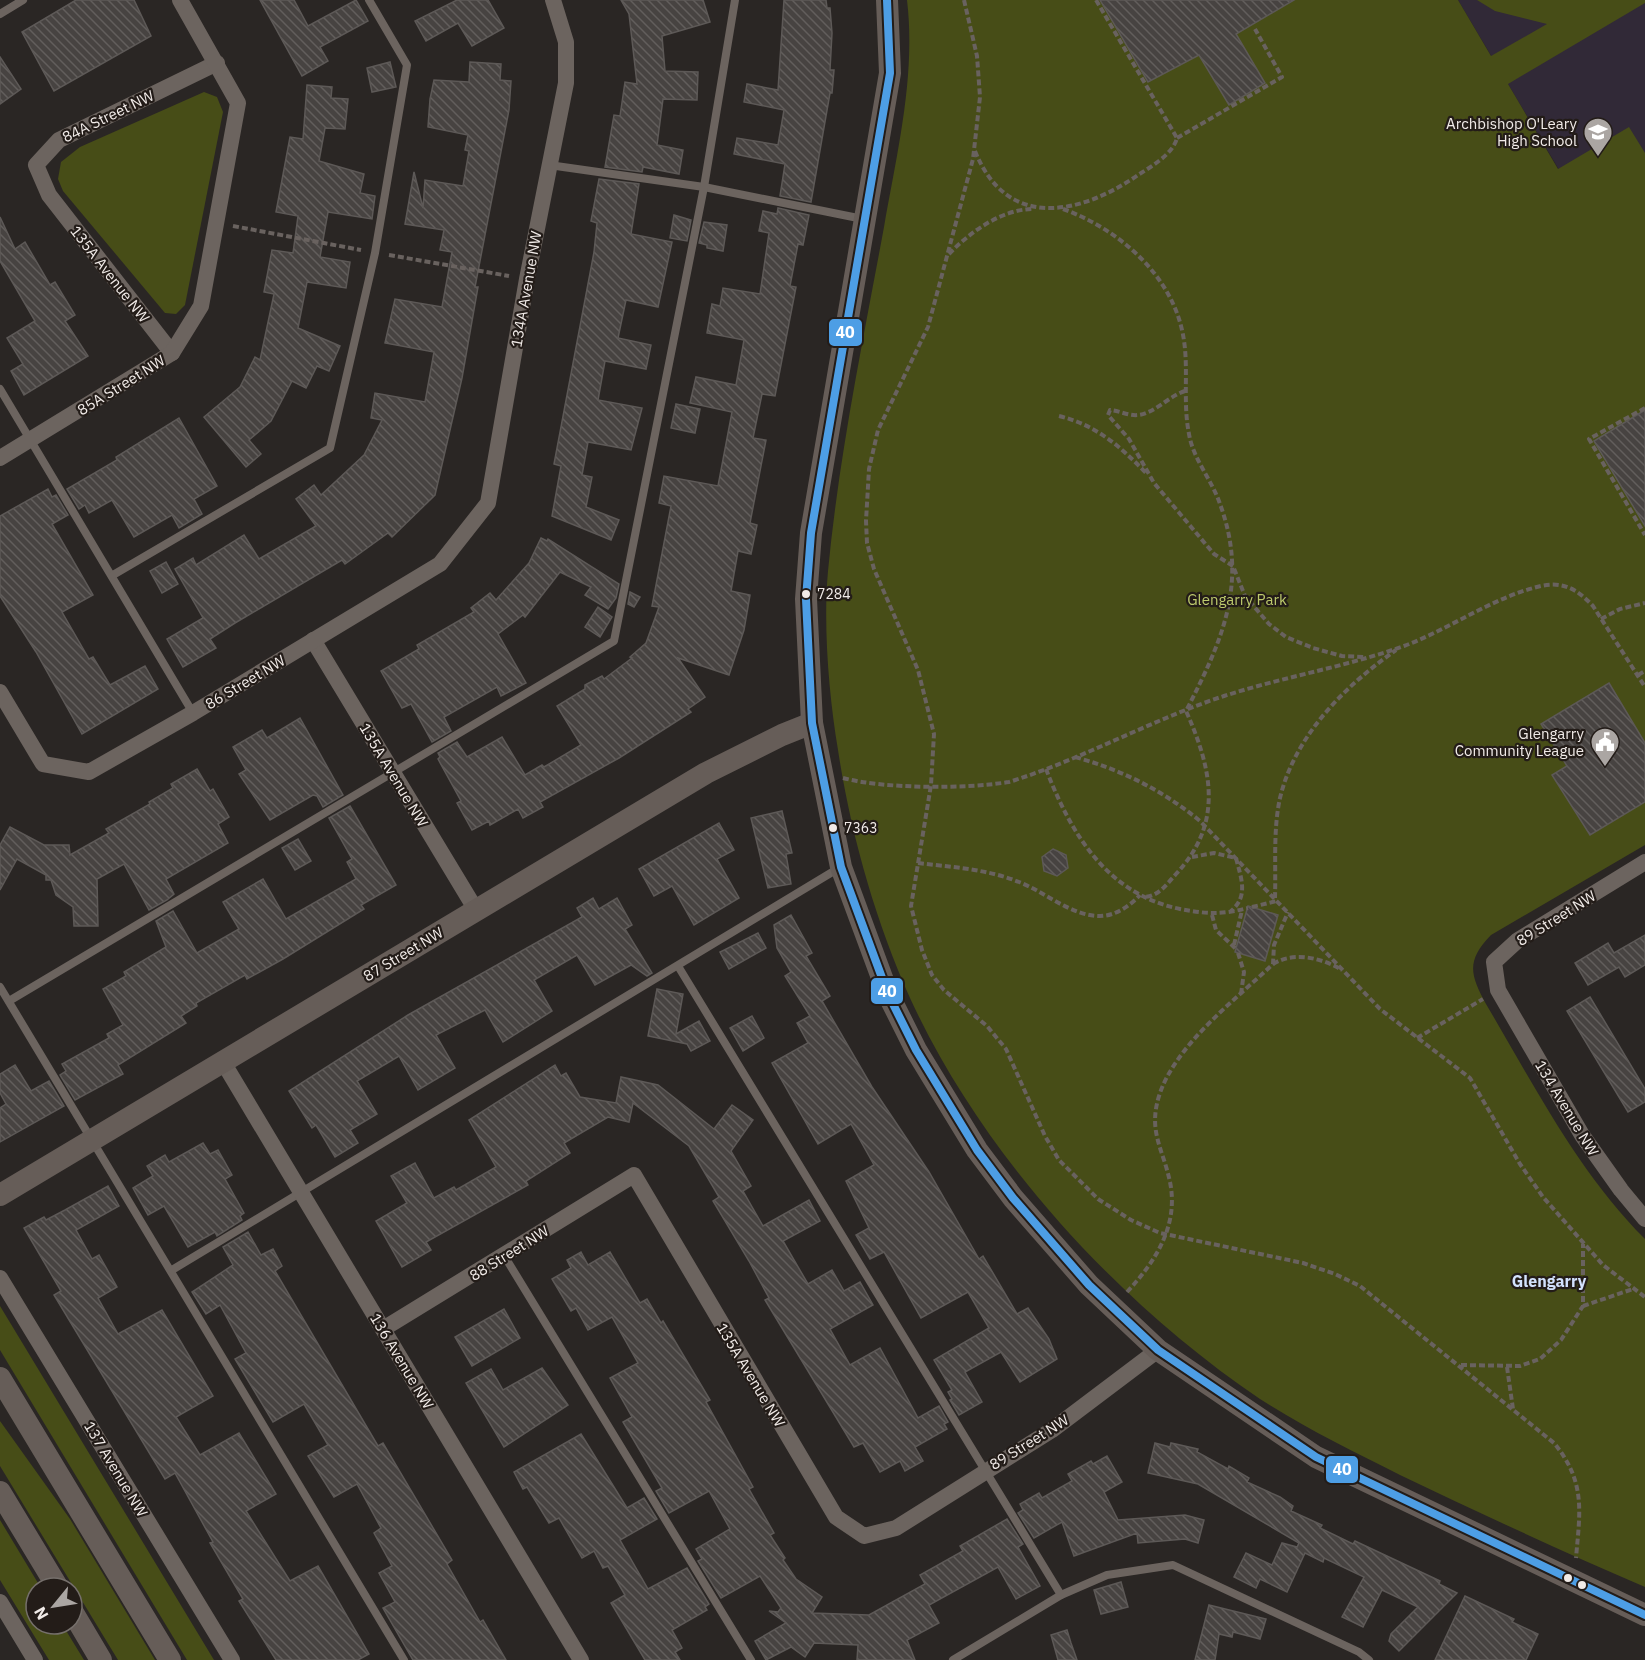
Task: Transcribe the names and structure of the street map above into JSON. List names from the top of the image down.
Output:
{
  "streets": {
    "street": [
      "84A Street NW",
      "135A Avenue NW",
      "134A Avenue NW",
      "85A Street NW",
      "86 Street NW",
      "89 Street NW",
      "87 Street NW",
      "134 Avenue NW",
      "88 Street NW",
      "136 Avenue NW",
      "137 Avenue NW"
    ]
  },
  "crossings": [
    ["84A Street NW", "135A Avenue NW"],
    ["84A Street NW", "85A Street NW"],
    ["135A Avenue NW", "85A Street NW"],
    ["135A Avenue NW", "86 Street NW"],
    ["135A Avenue NW", "89 Street NW"],
    ["135A Avenue NW", "87 Street NW"],
    ["135A Avenue NW", "88 Street NW"],
    ["134A Avenue NW", "86 Street NW"],
    ["89 Street NW", "134 Avenue NW"],
    ["87 Street NW", "136 Avenue NW"],
    ["88 Street NW", "136 Avenue NW"]
  ],
  "districts": ["Glengarry"],
  "parks": ["Glengarry Park"],
  "places": {
    "school or university": ["Archbishop O'Leary High School"],
    "other": ["7284", "7363"],
    "public building": ["Glengarry Community League"]
  },
  "lines": ["transit line 40"],
  "north": "bottom left"
}
